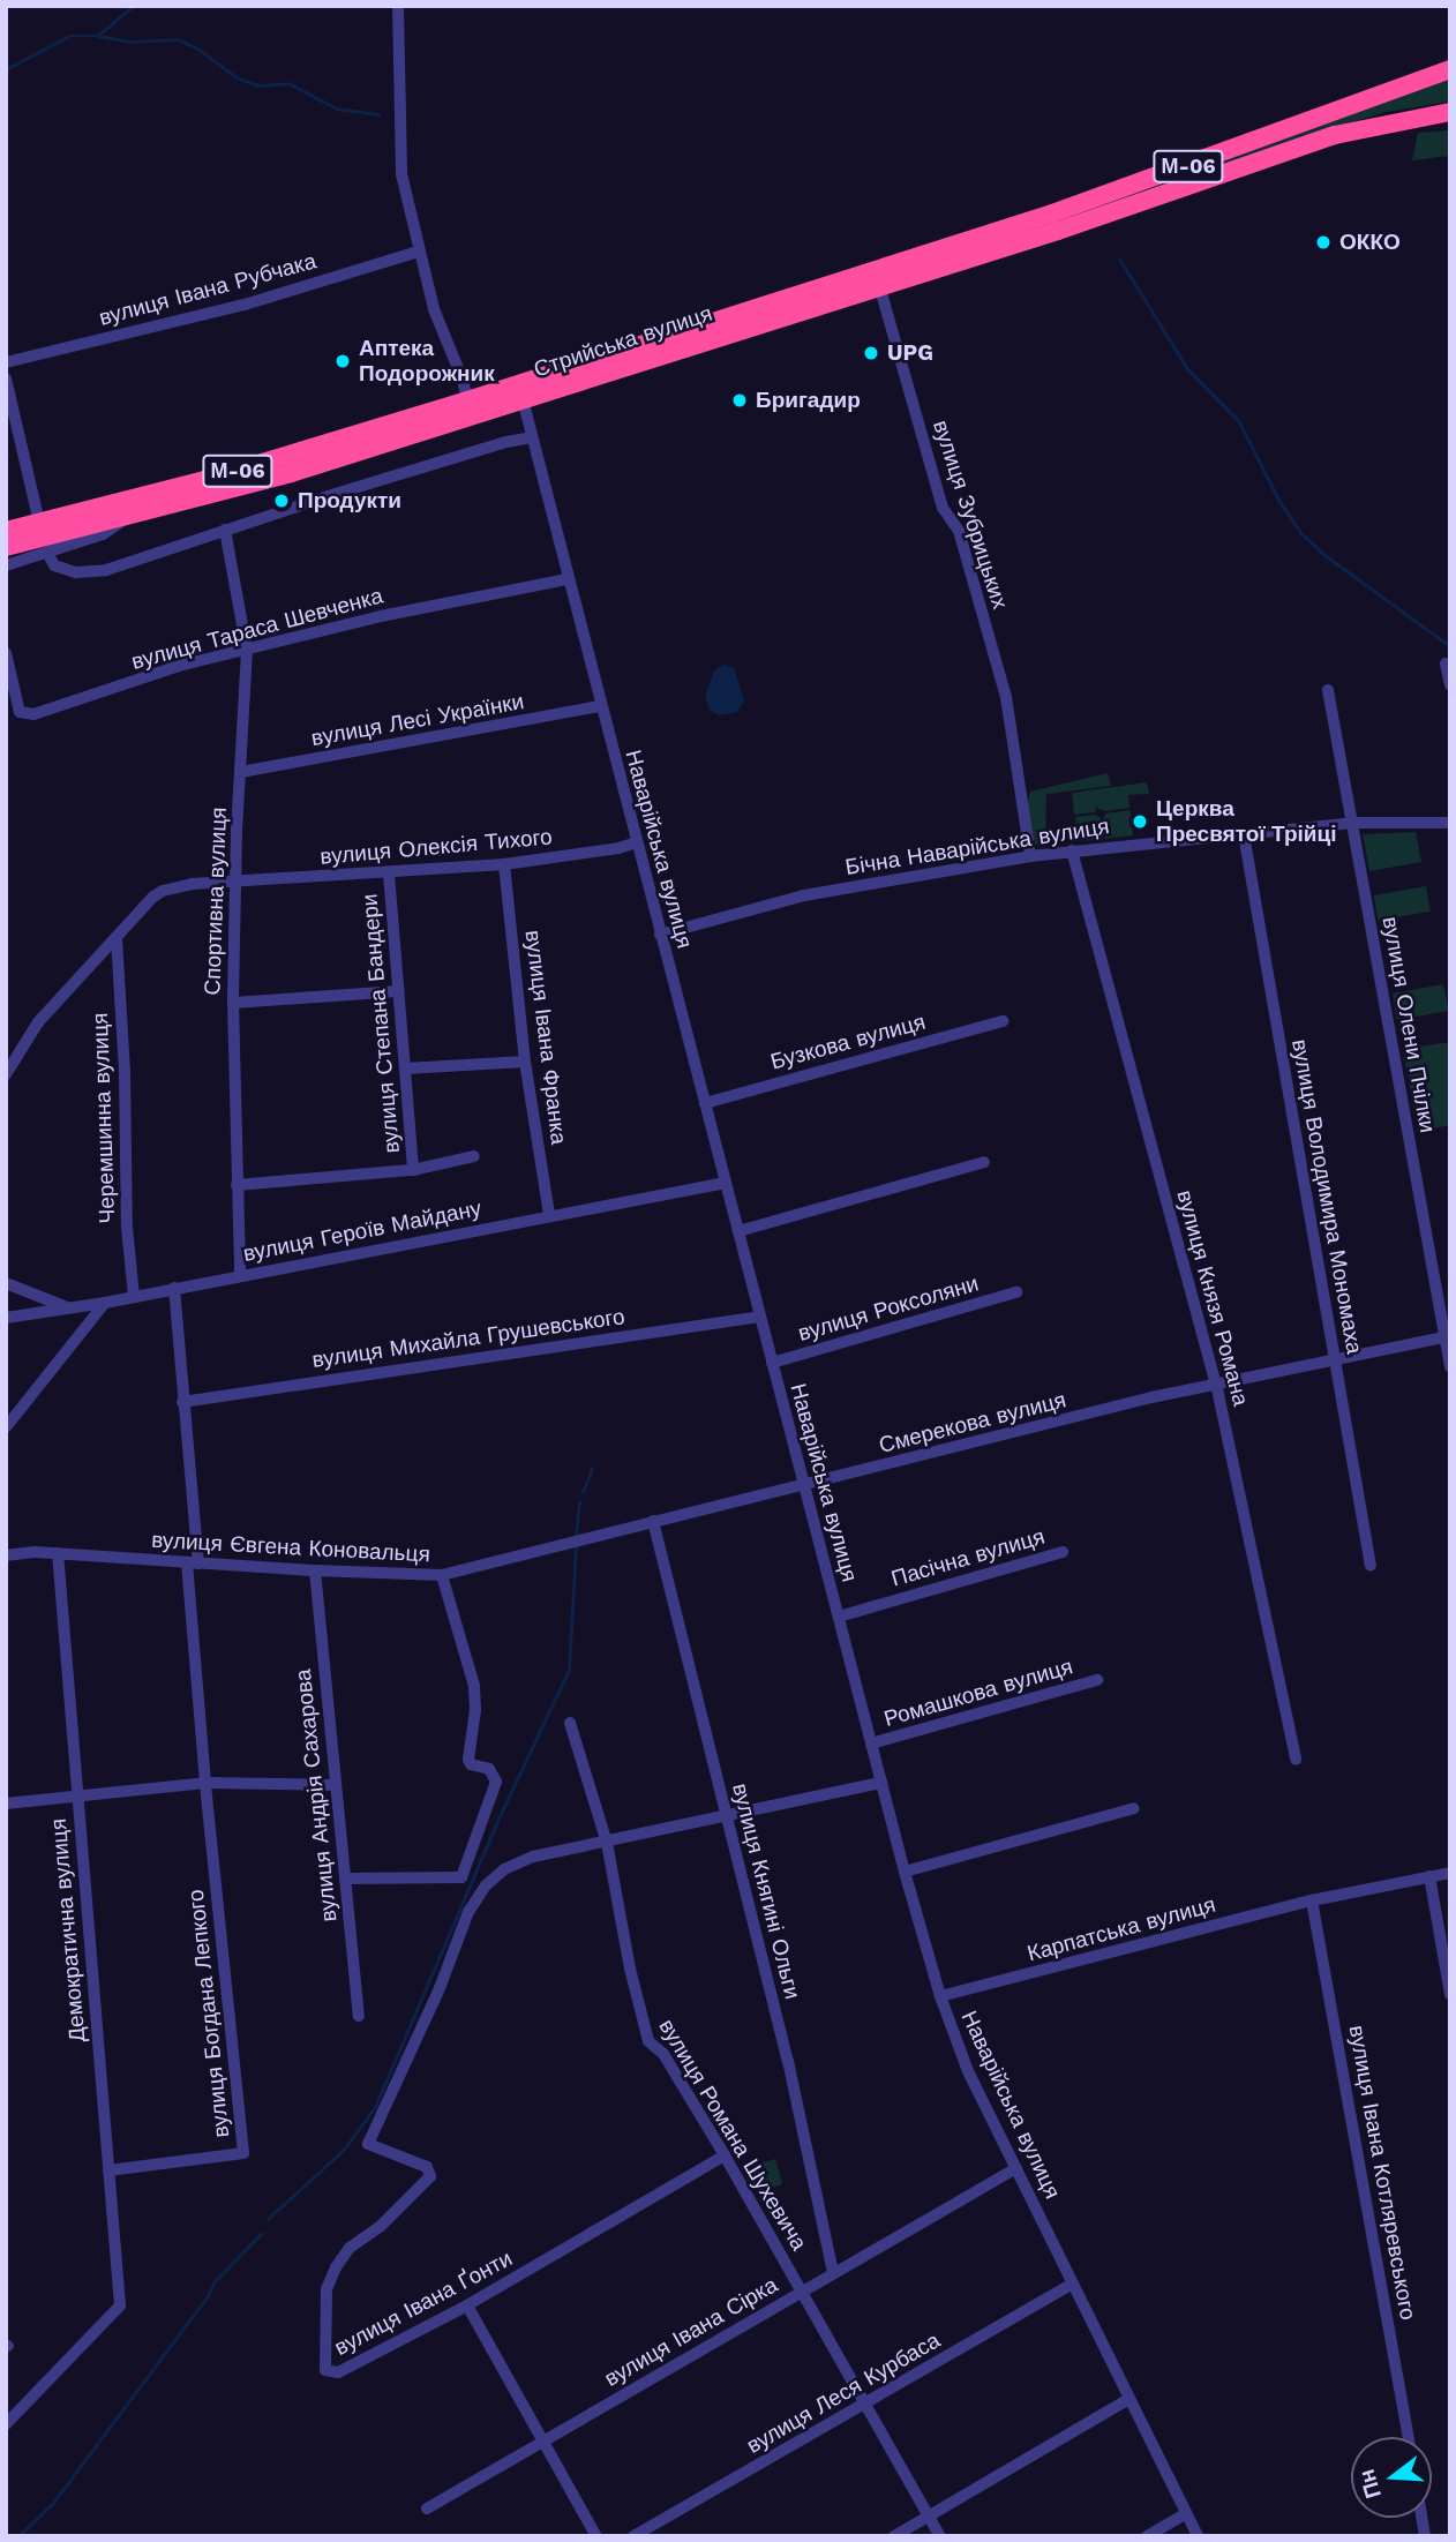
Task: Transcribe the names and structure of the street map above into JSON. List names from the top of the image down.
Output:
{
  "streets": {
    "highway": ["М-06", "Стрийська вулиця"],
    "street": [
      "вулиця Івана Рубчака",
      "вулиця Зубрицьких",
      "вулиця Тараса Шевченка",
      "вулиця Лесі Українки",
      "вулиця Олексія Тихого",
      "Бічна Наварійська вулиця",
      "Наварійська вулиця",
      "Спортивна вулиця",
      "вулиця Степана Бандери",
      "вулиця Олени Пчілки",
      "вулиця Івана Франка",
      "Бузкова вулиця",
      "Черемшинна вулиця",
      "вулиця Володимира Мономаха",
      "вулиця Героїв Майдану",
      "вулиця Князя Романа",
      "вулиця Роксоляни",
      "вулиця Михайла Грушевського",
      "Смерекова вулиця",
      "вулиця Євгена Коновальця",
      "Пасічна вулиця",
      "Ромашкова вулиця",
      "вулиця Андрія Сахарова",
      "вулиця Княгині Ольги",
      "Карпатська вулиця",
      "Демократична вулиця",
      "вулиця Богдана Лепкого",
      "вулиця Романа Шухевича",
      "вулиця Івана Котляревського",
      "вулиця Івана Ґонти",
      "вулиця Івана Сірка",
      "вулиця Леся Курбаса"
    ]
  },
  "crossings": [
    ["М-06", "Стрийська вулиця"],
    ["Стрийська вулиця", "вулиця Зубрицьких"],
    ["Стрийська вулиця", "Наварійська вулиця"],
    ["вулиця Зубрицьких", "Бічна Наварійська вулиця"],
    ["вулиця Тараса Шевченка", "Наварійська вулиця"],
    ["вулиця Тараса Шевченка", "Спортивна вулиця"],
    ["вулиця Лесі Українки", "Наварійська вулиця"],
    ["вулиця Лесі Українки", "Спортивна вулиця"],
    ["вулиця Олексія Тихого", "Наварійська вулиця"],
    ["вулиця Олексія Тихого", "Спортивна вулиця"],
    ["вулиця Олексія Тихого", "вулиця Степана Бандери"],
    ["вулиця Олексія Тихого", "вулиця Івана Франка"],
    ["вулиця Олексія Тихого", "Черемшинна вулиця"],
    ["Бічна Наварійська вулиця", "Наварійська вулиця"],
    ["Бічна Наварійська вулиця", "вулиця Олени Пчілки"],
    ["Бічна Наварійська вулиця", "вулиця Володимира Мономаха"],
    ["Бічна Наварійська вулиця", "вулиця Князя Романа"],
    ["Наварійська вулиця", "Бузкова вулиця"],
    ["Наварійська вулиця", "вулиця Героїв Майдану"],
    ["Наварійська вулиця", "вулиця Роксоляни"],
    ["Наварійська вулиця", "вулиця Михайла Грушевського"],
    ["Наварійська вулиця", "Смерекова вулиця"],
    ["Наварійська вулиця", "вулиця Євгена Коновальця"],
    ["Наварійська вулиця", "Пасічна вулиця"],
    ["Наварійська вулиця", "Ромашкова вулиця"],
    ["Наварійська вулиця", "Карпатська вулиця"],
    ["Наварійська вулиця", "вулиця Івана Сірка"],
    ["Наварійська вулиця", "вулиця Леся Курбаса"],
    ["Спортивна вулиця", "вулиця Героїв Майдану"],
    ["вулиця Олени Пчілки", "Смерекова вулиця"],
    ["вулиця Івана Франка", "вулиця Героїв Майдану"],
    ["Черемшинна вулиця", "вулиця Героїв Майдану"],
    ["вулиця Володимира Мономаха", "Смерекова вулиця"],
    ["вулиця Героїв Майдану", "вулиця Богдана Лепкого"],
    ["вулиця Князя Романа", "Смерекова вулиця"],
    ["вулиця Михайла Грушевського", "вулиця Богдана Лепкого"],
    ["Смерекова вулиця", "вулиця Євгена Коновальця"],
    ["вулиця Євгена Коновальця", "вулиця Андрія Сахарова"],
    ["вулиця Євгена Коновальця", "вулиця Княгині Ольги"],
    ["вулиця Євгена Коновальця", "Демократична вулиця"],
    ["вулиця Євгена Коновальця", "вулиця Богдана Лепкого"],
    ["вулиця Княгині Ольги", "вулиця Івана Сірка"],
    ["Карпатська вулиця", "вулиця Івана Котляревського"],
    ["Демократична вулиця", "вулиця Богдана Лепкого"],
    ["вулиця Романа Шухевича", "вулиця Івана Ґонти"],
    ["вулиця Романа Шухевича", "вулиця Івана Сірка"],
    ["вулиця Романа Шухевича", "вулиця Леся Курбаса"]
  ],
  "places": [
    "ОККО",
    "UPG",
    "Аптека Подорожник",
    "Бригадир",
    "Продукти",
    "Церква Пресвятої Трійці"
  ],
  "north": "left"
}
